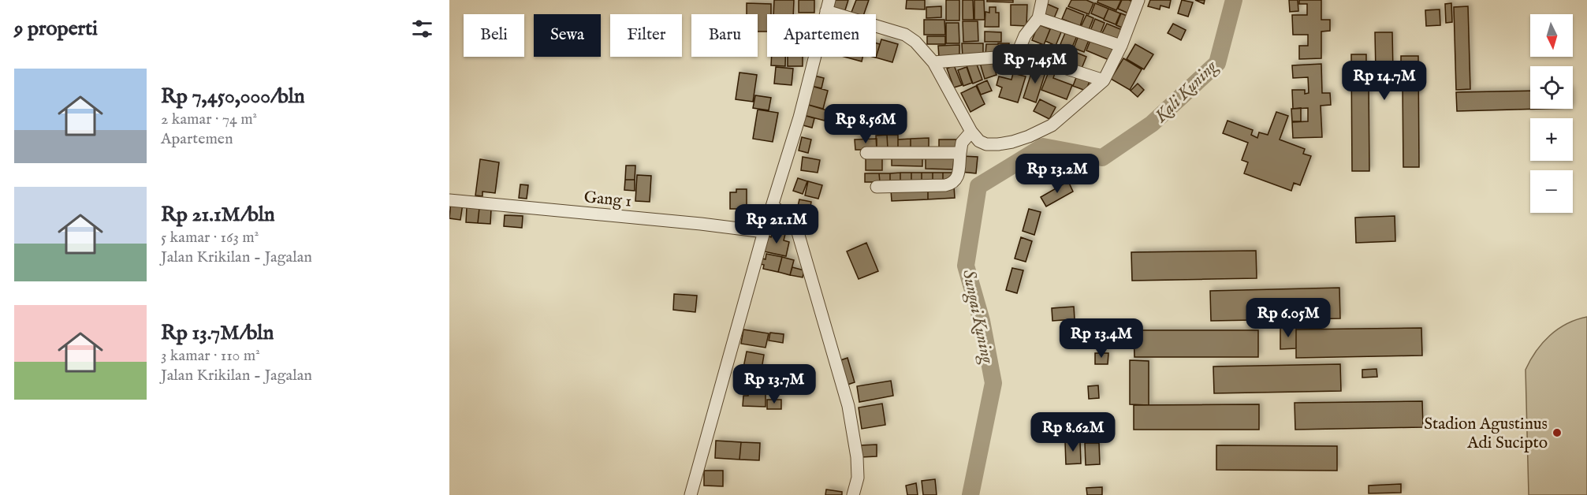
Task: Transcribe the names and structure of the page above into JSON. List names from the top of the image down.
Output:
{
  "streets": {
    "street": ["Gang 1"]
  },
  "water": ["Kali Kuning", "Sungai Kuning"],
  "places": ["Stadion Agustinus Adi Sucipto"],
  "north": "bottom",
  "page": {
    "heading": "9 properti",
    "map_buttons": ["+", "−"],
    "chip": [
      "Beli",
      "Sewa",
      "Filter",
      "Baru",
      "Apartemen"
    ],
    "price": [
      "Rp 7.45M",
      "Rp 14.7M",
      "Rp 8.56M",
      "Rp 13.2M",
      "Rp 21.1M",
      "Rp 6.05M",
      "Rp 13.4M",
      "Rp 13.7M",
      "Rp 8.62M"
    ],
    "list": [
      {
        "name": "Rp 7,450,000/bln",
        "note": "2 kamar · 74 m² · Apartemen"
      },
      {
        "name": "Rp 21.1M/bln",
        "note": "5 kamar · 163 m² · Jalan Krikilan - Jagalan"
      },
      {
        "name": "Rp 13.7M/bln",
        "note": "3 kamar · 110 m² · Jalan Krikilan - Jagalan"
      }
    ]
  }
}
